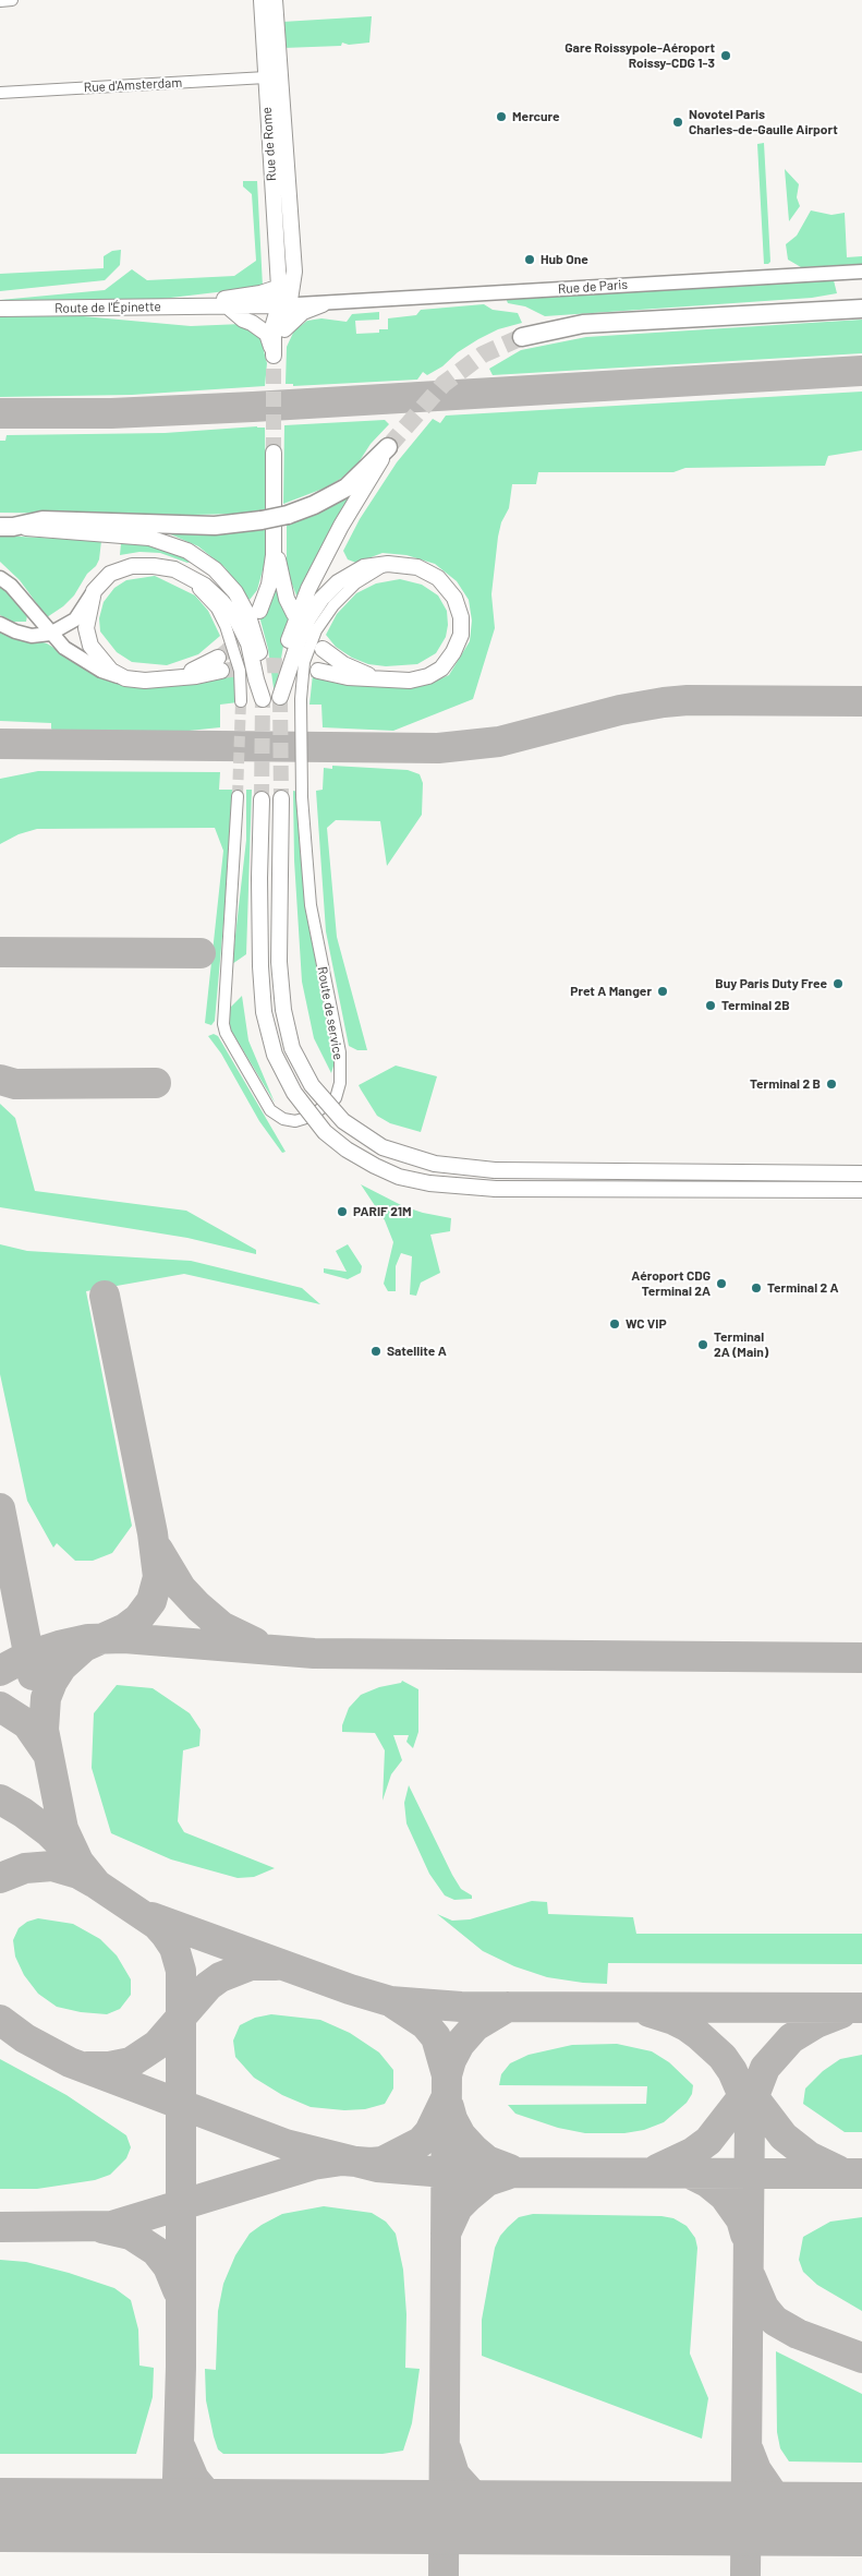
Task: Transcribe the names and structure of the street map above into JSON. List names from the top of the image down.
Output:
{
  "streets": {
    "main road": ["Rue de Rome", "Rue de Paris", "Route de l'Épinette"],
    "street": ["Rue d'Amsterdam", "Route de service"]
  },
  "crossings": [
    ["Rue d'Amsterdam", "Rue de Rome"],
    ["Rue de Rome", "Rue de Paris"],
    ["Rue de Rome", "Route de l'Épinette"],
    ["Rue de Paris", "Route de l'Épinette"]
  ],
  "places": [
    "Gare Roissypole-Aéroport Roissy-CDG 1-3",
    "Mercure",
    "Novotel Paris Charles-de-Gaulle Airport",
    "Hub One",
    "Buy Paris Duty Free",
    "Pret A Manger",
    "Terminal 2B",
    "Terminal 2 B",
    "PARIF 21M",
    "Aéroport CDG Terminal 2A",
    "Terminal 2 A",
    "WC VIP",
    "Terminal 2A (Main)",
    "Satellite A"
  ]
}
